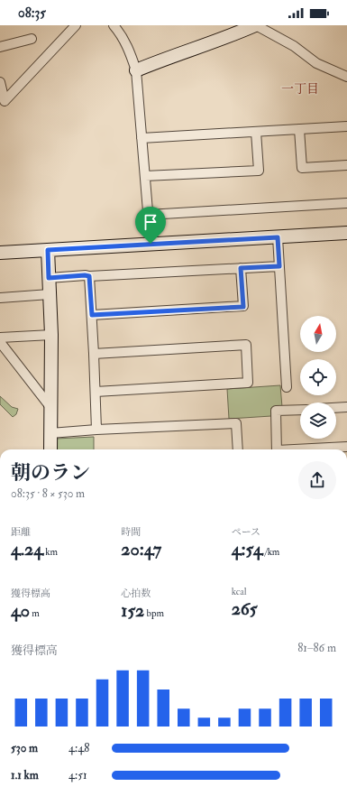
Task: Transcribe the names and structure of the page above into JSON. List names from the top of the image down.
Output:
{
  "districts": ["一丁目"],
  "north": "top",
  "page": {
    "status": "08:35",
    "heading": ["朝のラン", "08:35 · 8 × 530 m"],
    "stats": [
      ["距離", "4.24 km"],
      ["時間", "20:47"],
      ["ペース", "4:54 /km"],
      ["獲得標高", "40 m"],
      ["心拍数", "152 bpm"],
      ["kcal", "265"]
    ],
    "chart": ["獲得標高", "81–86 m"],
    "list": [
      {
        "name": "530 m",
        "note": "4:48"
      },
      {
        "name": "1.1 km",
        "note": "4:51"
      }
    ]
  }
}
